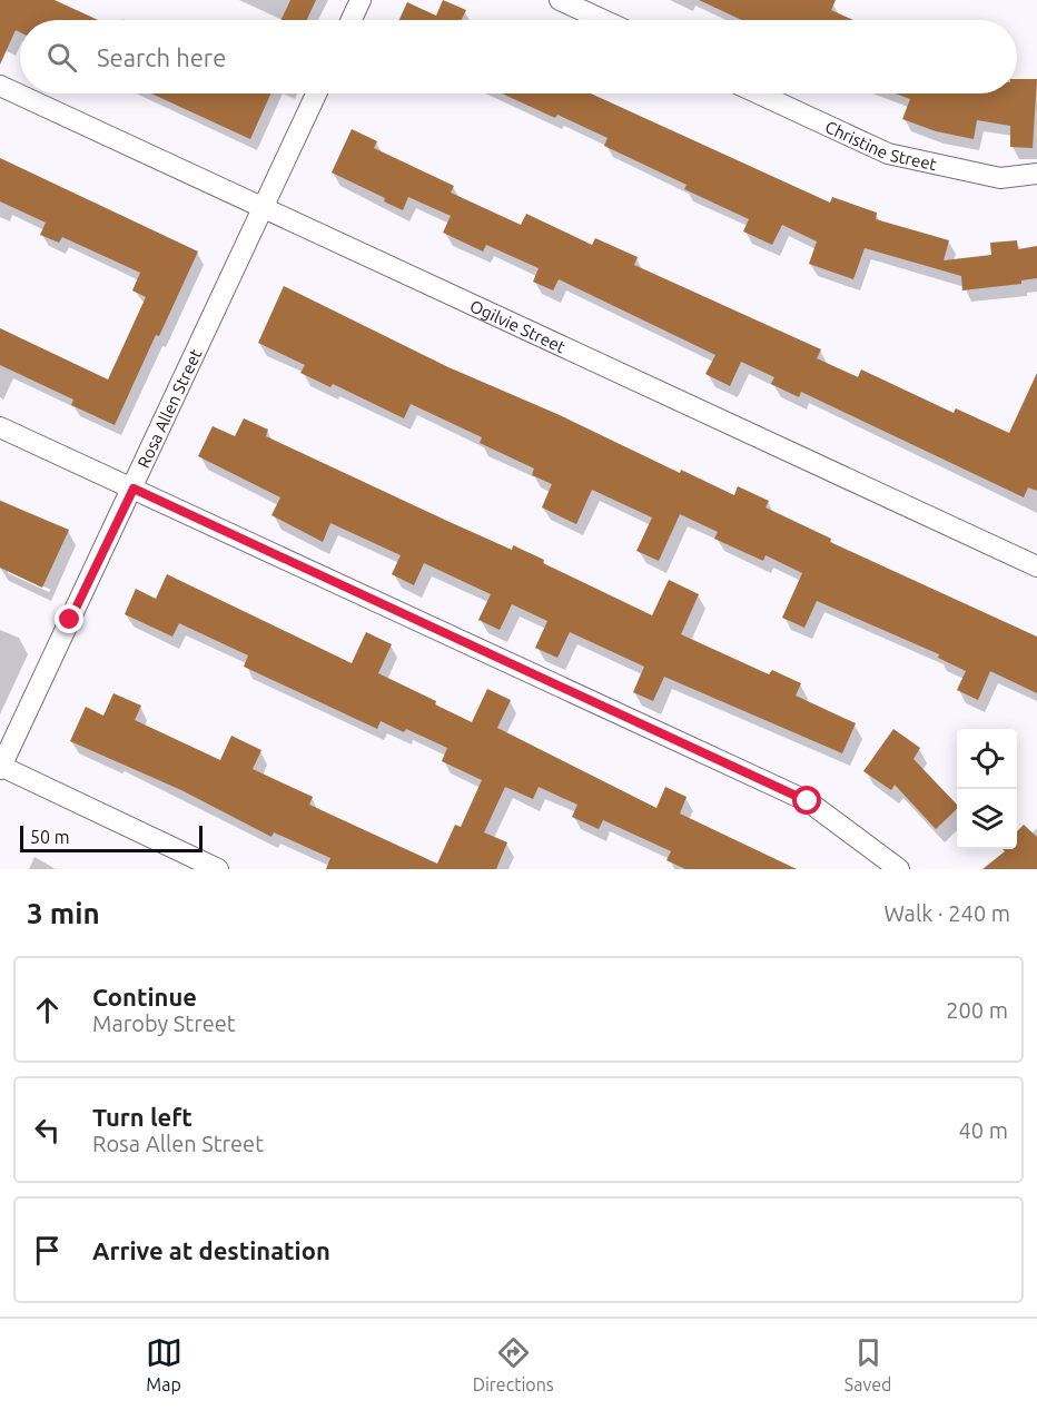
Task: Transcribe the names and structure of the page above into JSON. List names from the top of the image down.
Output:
{
  "streets": {
    "street": ["Christine Street", "Ogilvie Street", "Rosa Allen Street"]
  },
  "crossings": [
    ["Ogilvie Street", "Rosa Allen Street"]
  ],
  "scale_bar": "50 m",
  "page": {
    "search": "Search here",
    "scale": "50 m",
    "heading": ["3 min", "Walk · 240 m"],
    "list": [
      ["Continue", "Maroby Street", "200 m"],
      ["Turn left", "Rosa Allen Street", "40 m"],
      "Arrive at destination"
    ],
    "nav": ["Map", "Directions", "Saved"]
  }
}
